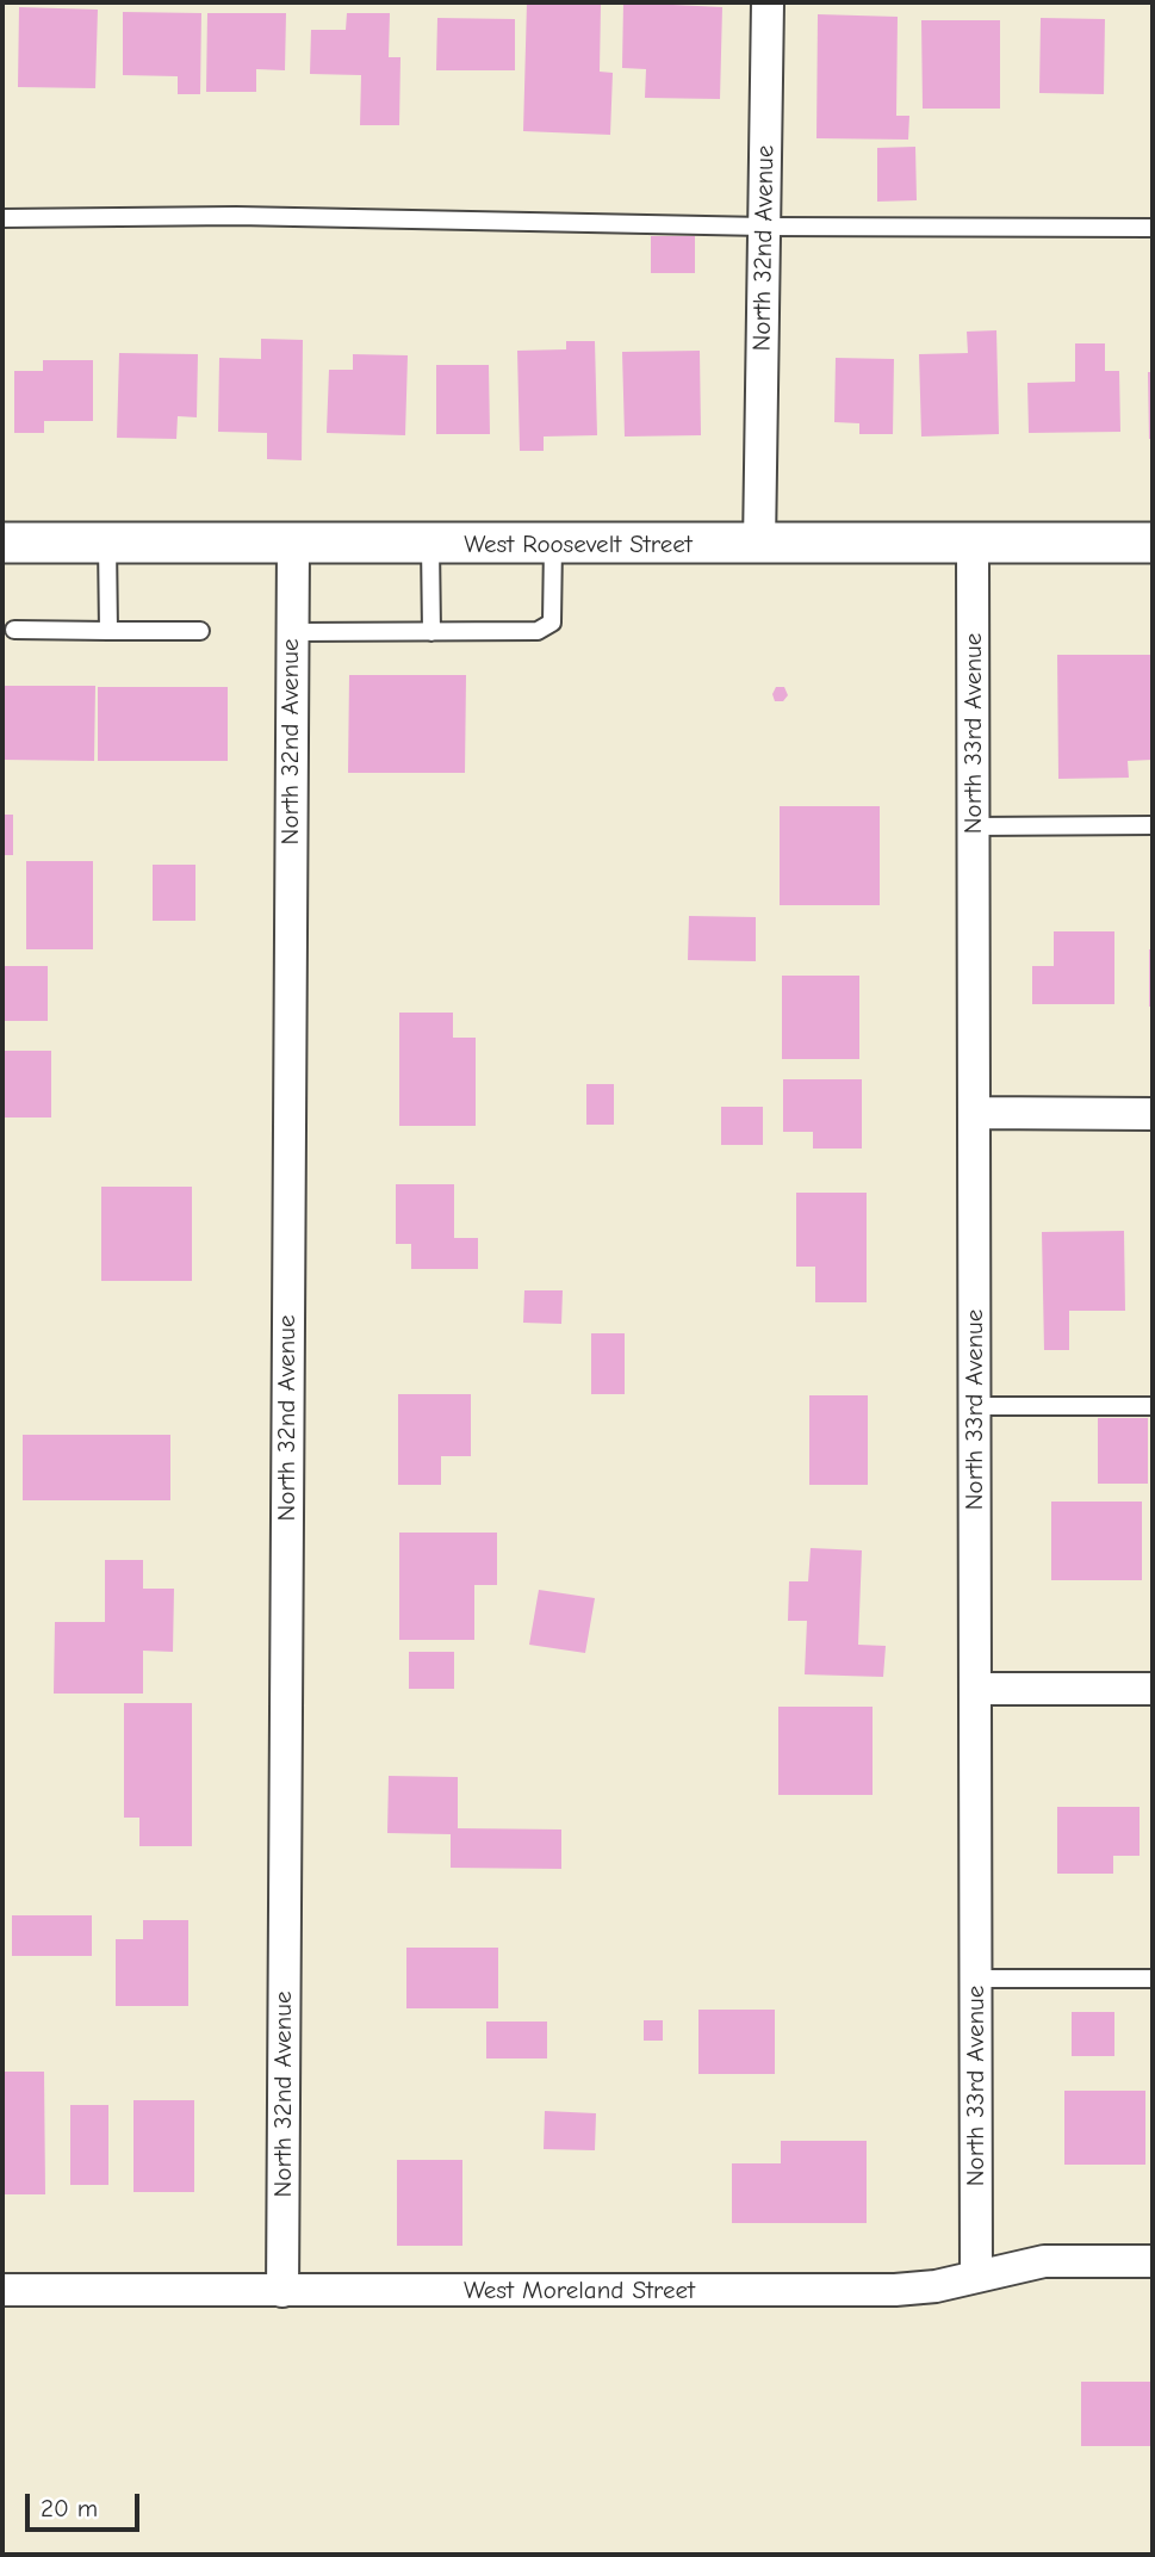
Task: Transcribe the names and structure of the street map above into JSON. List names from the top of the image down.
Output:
{
  "streets": {
    "street": [
      "North 32nd Avenue",
      "West Roosevelt Street",
      "North 33rd Avenue",
      "West Moreland Street"
    ]
  },
  "crossings": [
    ["North 32nd Avenue", "West Roosevelt Street"],
    ["North 32nd Avenue", "West Moreland Street"],
    ["West Roosevelt Street", "North 33rd Avenue"],
    ["North 33rd Avenue", "West Moreland Street"]
  ],
  "scale_bar": "20 m"
}
